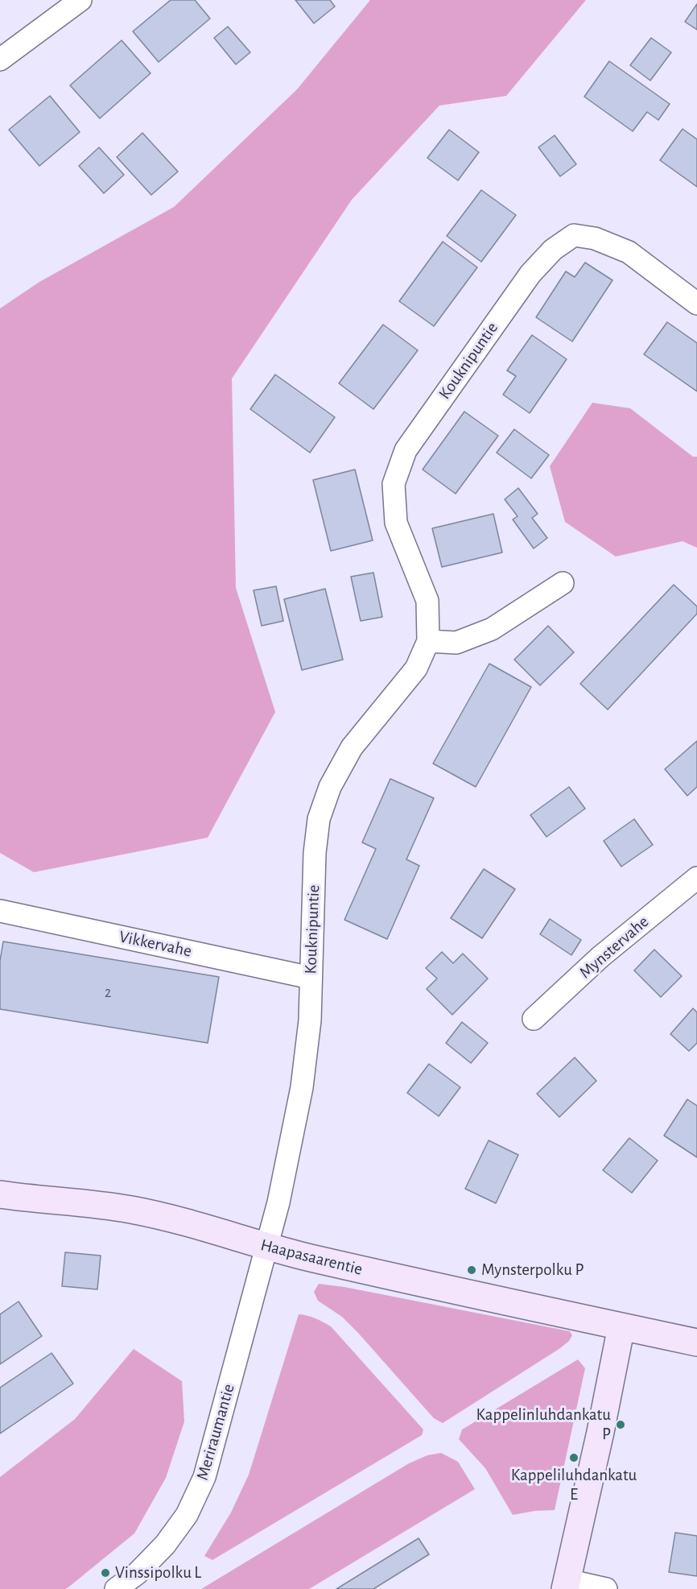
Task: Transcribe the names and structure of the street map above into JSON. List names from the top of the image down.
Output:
{
  "streets": {
    "main road": ["Haapasaarentie"],
    "street": [
      "Kouknipuntie",
      "Vikkervahe",
      "Mynstervahe",
      "Meriraumantie"
    ]
  },
  "crossings": [
    ["Kouknipuntie", "Vikkervahe"],
    ["Kouknipuntie", "Haapasaarentie"],
    ["Kouknipuntie", "Meriraumantie"],
    ["Haapasaarentie", "Meriraumantie"]
  ],
  "places": [
    "Mynsterpolku P",
    "Kappelinluhdankatu P",
    "Kappeliluhdankatu E",
    "Vinssipolku L"
  ],
  "house_numbers": ["2"]
}
